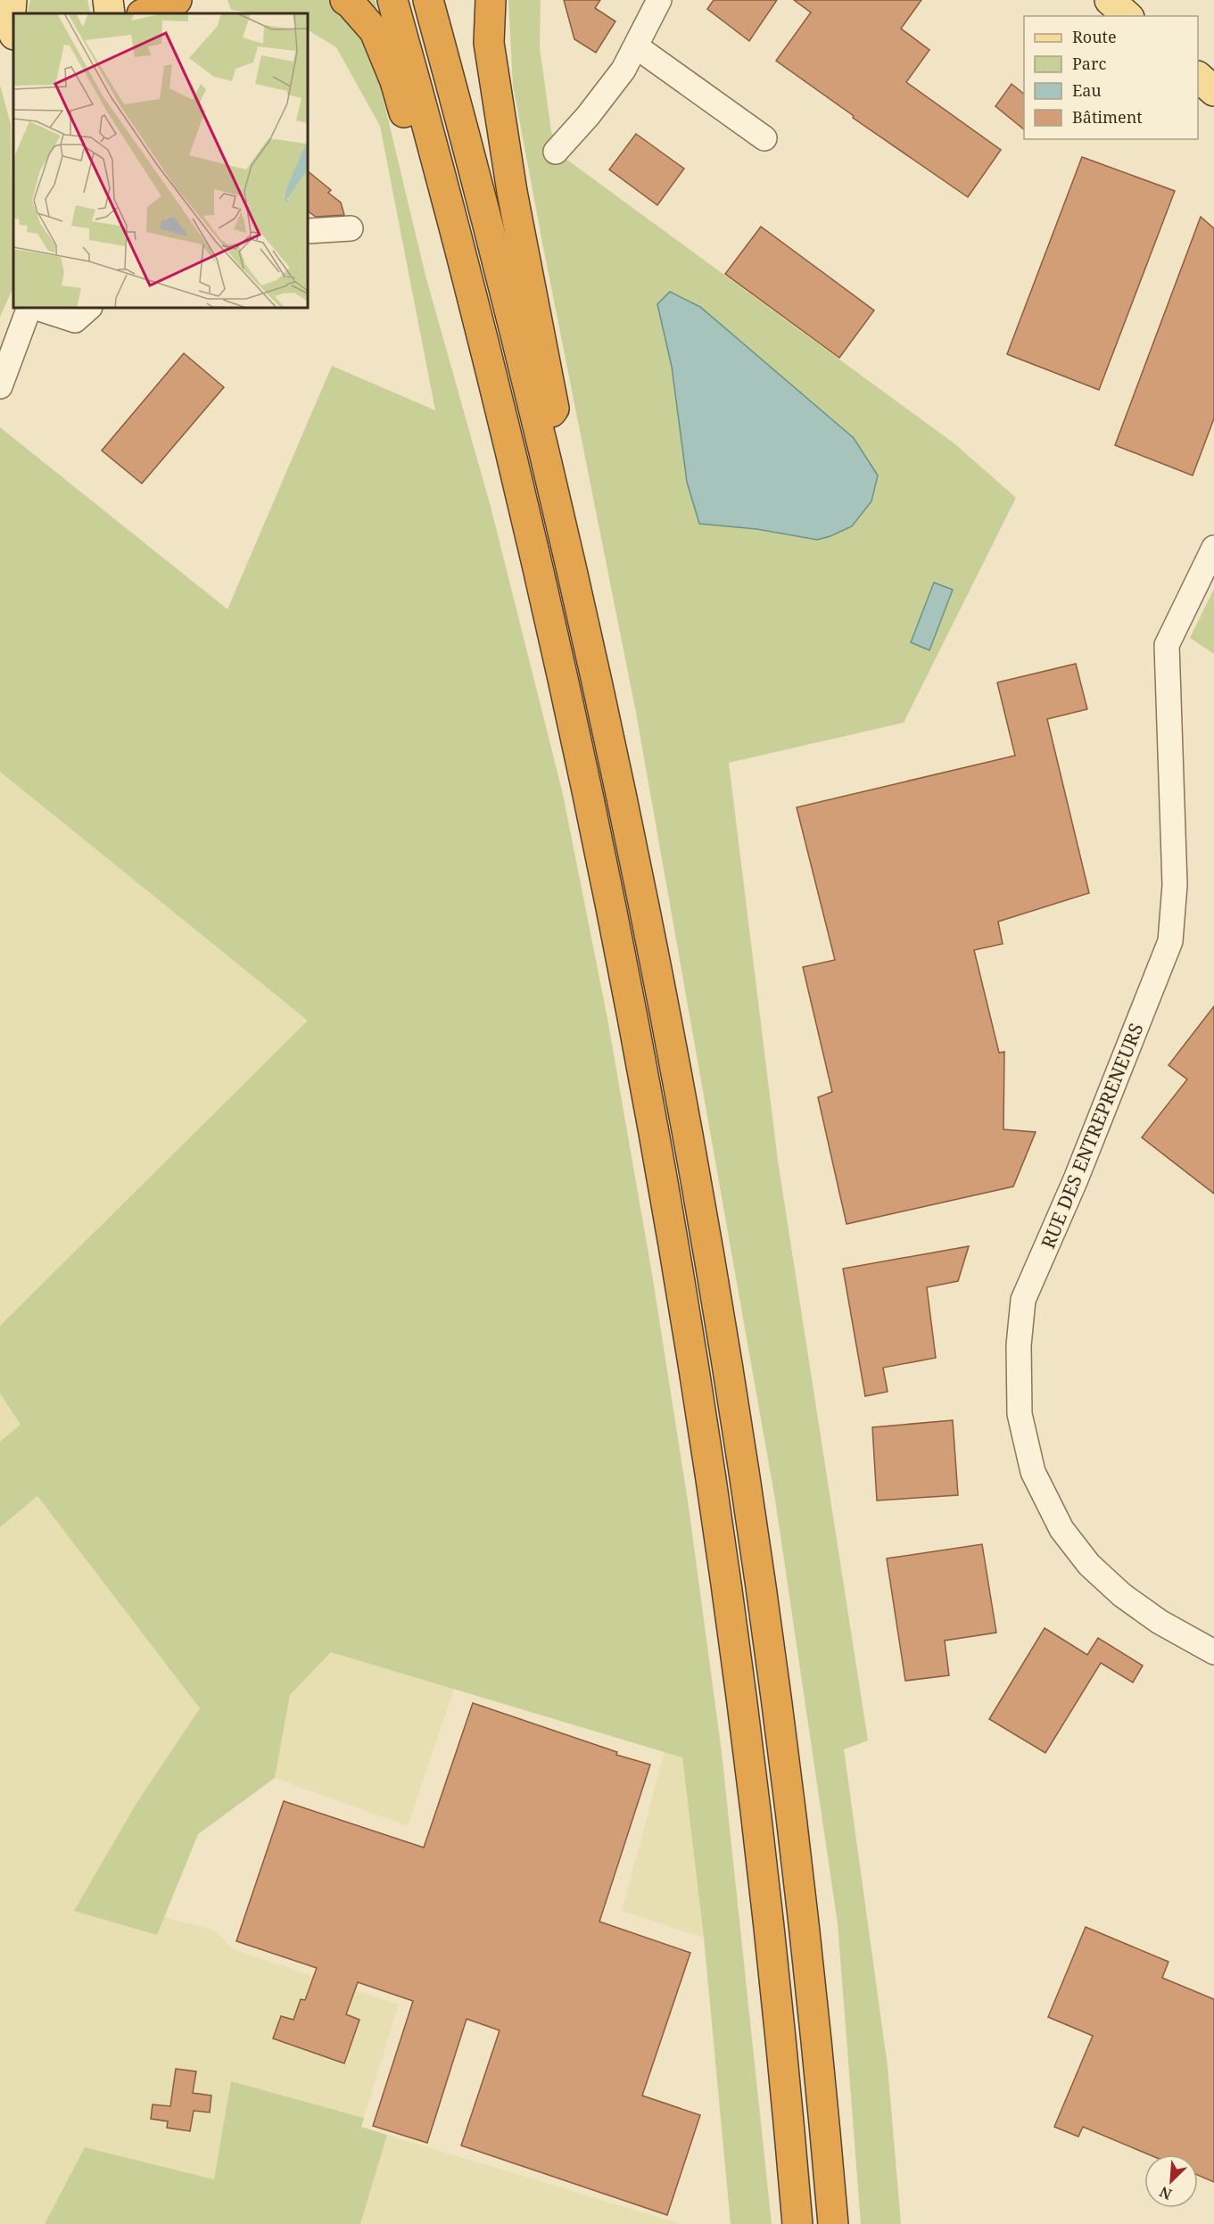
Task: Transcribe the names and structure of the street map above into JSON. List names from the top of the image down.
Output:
{
  "streets": {
    "street": ["RUE DES ENTREPRENEURS"]
  },
  "legend": [
    "Route",
    "Parc",
    "Eau",
    "Bâtiment"
  ],
  "north": "bottom left"
}
